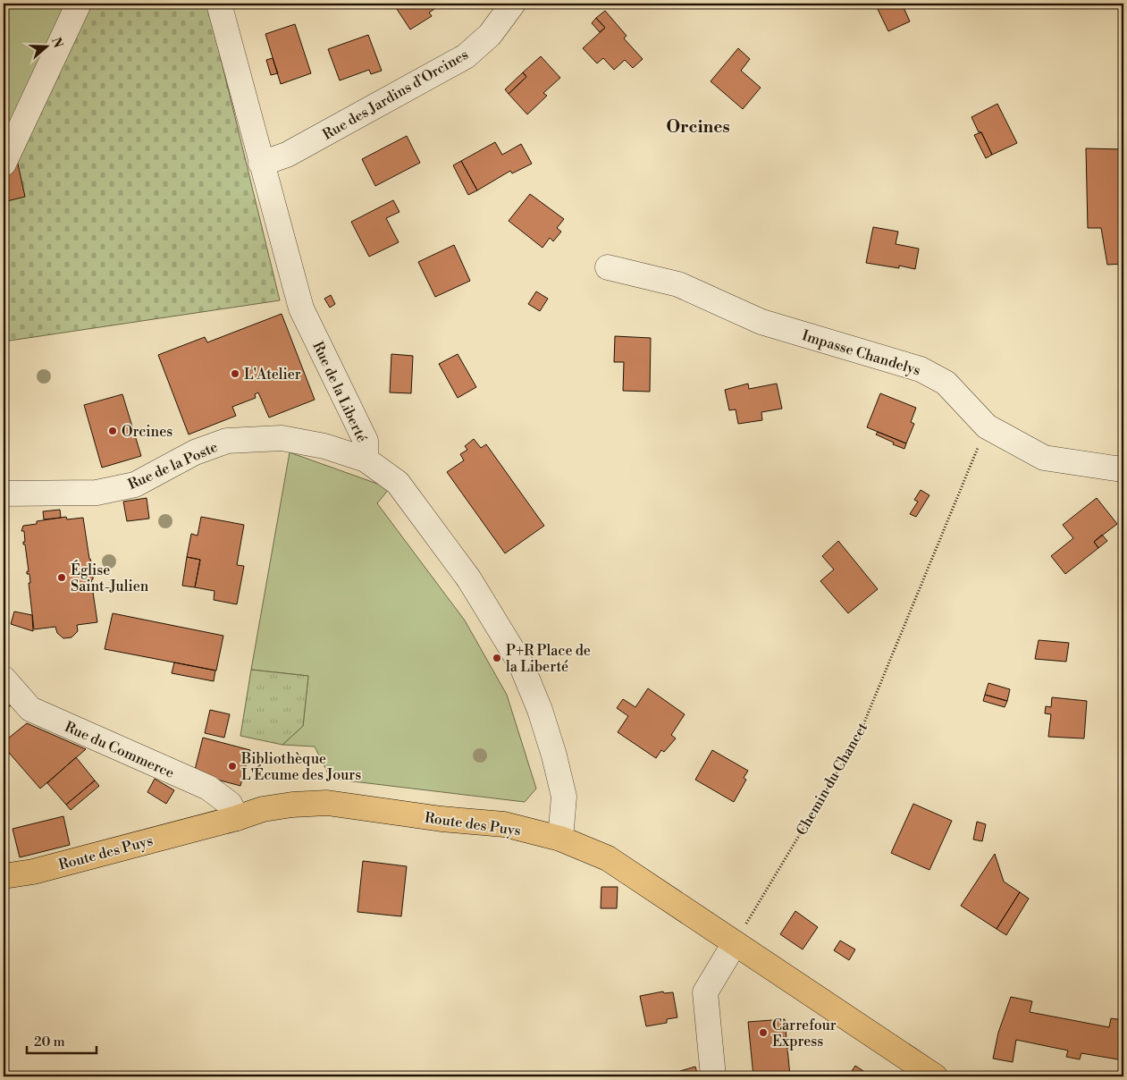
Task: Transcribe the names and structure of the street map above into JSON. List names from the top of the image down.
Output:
{
  "streets": {
    "main road": ["Route des Puys"],
    "street": [
      "Rue des Jardins d'Orcines",
      "Impasse Chandelys",
      "Rue de la Liberté",
      "Rue de la Poste",
      "Rue du Commerce"
    ],
    "path": ["Chemin du Chancet"]
  },
  "crossings": [
    ["Rue des Jardins d'Orcines", "Rue de la Liberté"],
    ["Impasse Chandelys", "Chemin du Chancet"],
    ["Rue de la Liberté", "Rue de la Poste"],
    ["Rue de la Liberté", "Route des Puys"],
    ["Rue du Commerce", "Route des Puys"],
    ["Chemin du Chancet", "Route des Puys"]
  ],
  "districts": ["Orcines"],
  "places": [
    "L'Atelier",
    "Orcines",
    "Église Saint-Julien",
    "P+R Place de la Liberté",
    "Bibliothèque L'Écume des Jours",
    "Carrefour Express"
  ],
  "scale_bar": "20 m",
  "north": "right"
}
